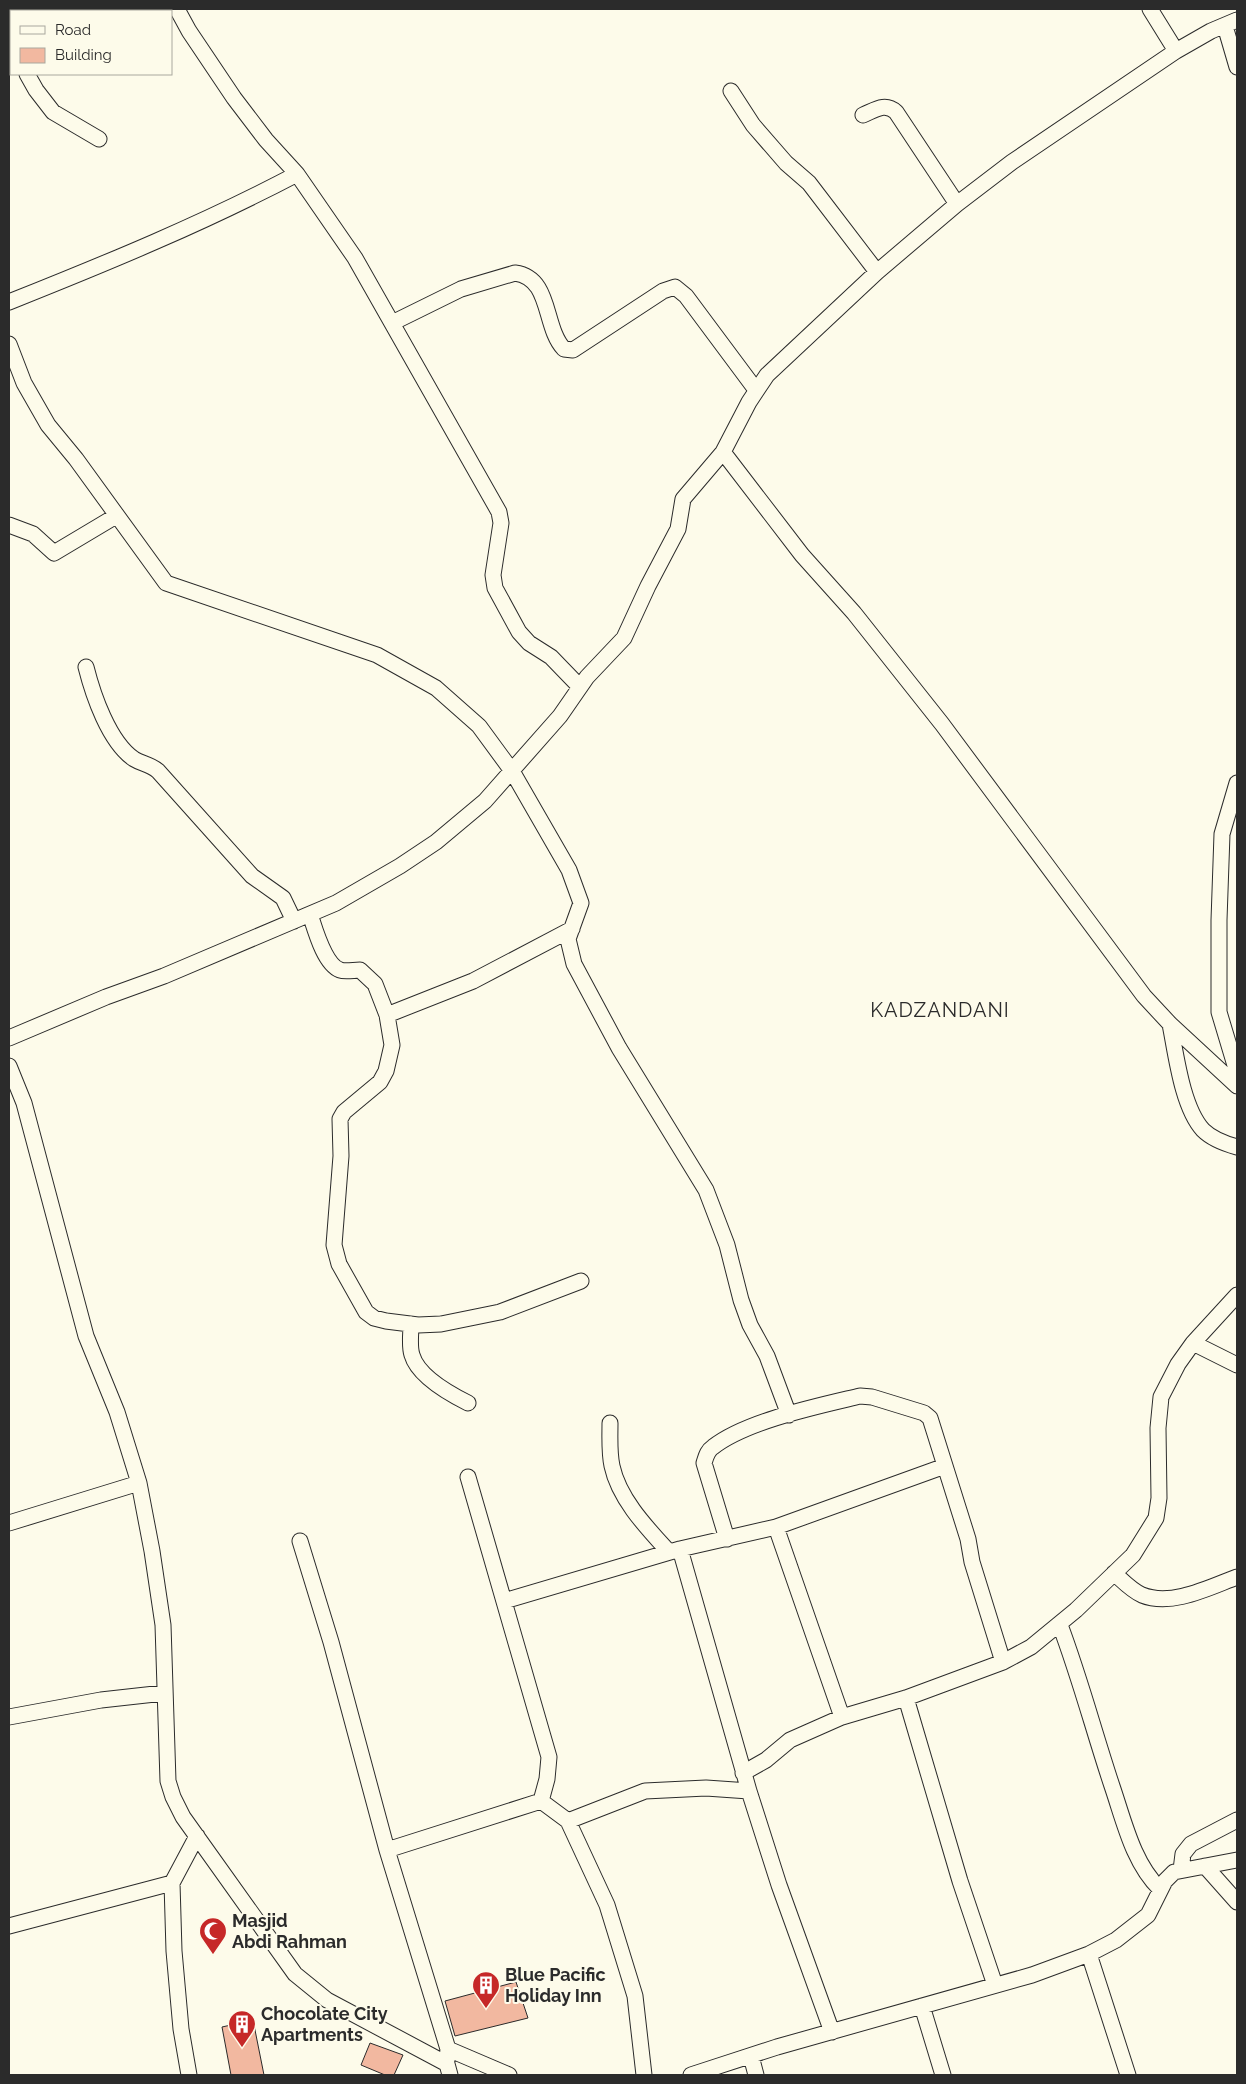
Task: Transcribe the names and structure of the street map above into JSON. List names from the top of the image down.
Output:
{
  "districts": ["KADZANDANI"],
  "places": {
    "mosque": ["Masjid Abdi Rahman"],
    "building": ["Blue Pacific Holiday Inn", "Chocolate City Apartments"]
  },
  "legend": ["Road", "Building"]
}
